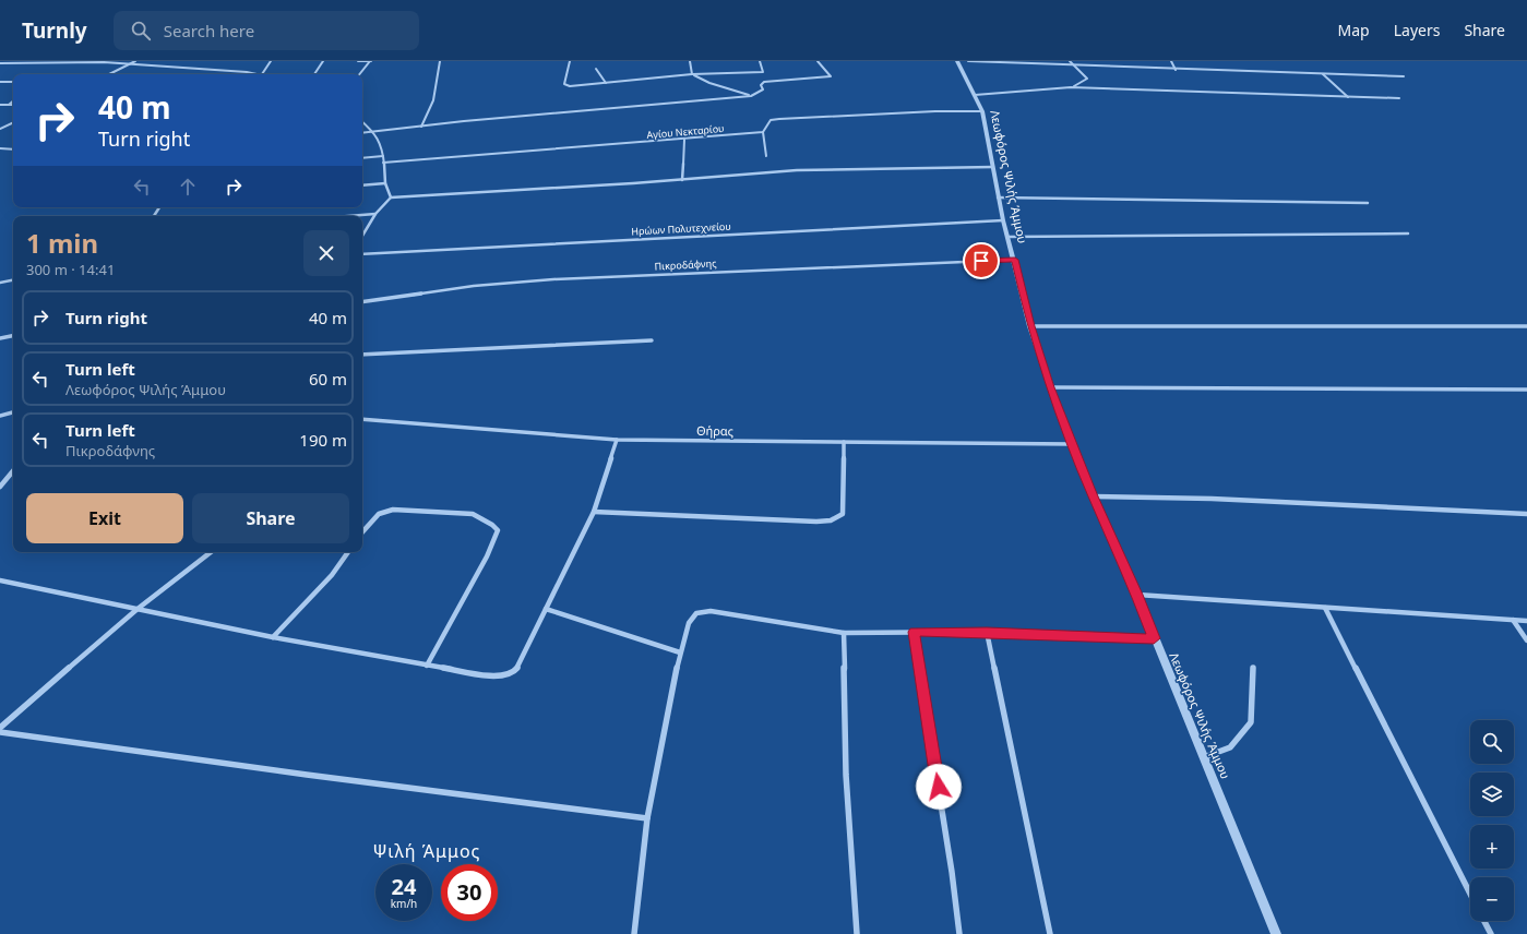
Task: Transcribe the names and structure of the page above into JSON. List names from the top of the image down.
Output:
{
  "streets": {
    "street": [
      "Αγίου Νεκταρίου",
      "Λεωφόρος Ψιλής Άμμου",
      "Ηρώων Πολυτεχνείου",
      "Πικροδάφνης",
      "Θήρας"
    ]
  },
  "crossings": [
    ["Λεωφόρος Ψιλής Άμμου", "Ηρώων Πολυτεχνείου"],
    ["Λεωφόρος Ψιλής Άμμου", "Πικροδάφνης"],
    ["Λεωφόρος Ψιλής Άμμου", "Θήρας"]
  ],
  "districts": ["Ψιλή Άμμος"],
  "page": {
    "header": "Turnly",
    "search": "Search here",
    "nav": ["Map", "Layers", "Share"],
    "turn": ["40 m", "Turn right"],
    "heading": ["1 min", "300 m · 14:41"],
    "list": [
      {
        "name": "Turn right",
        "value": "40 m"
      },
      {
        "name": "Turn left",
        "note": "Λεωφόρος Ψιλής Άμμου",
        "value": "60 m"
      },
      {
        "name": "Turn left",
        "note": "Πικροδάφνης",
        "value": "190 m"
      }
    ],
    "buttons": ["Exit", "Share"],
    "map_buttons": ["+", "−"],
    "speed": "24 km/h",
    "limit": "30"
  }
}
